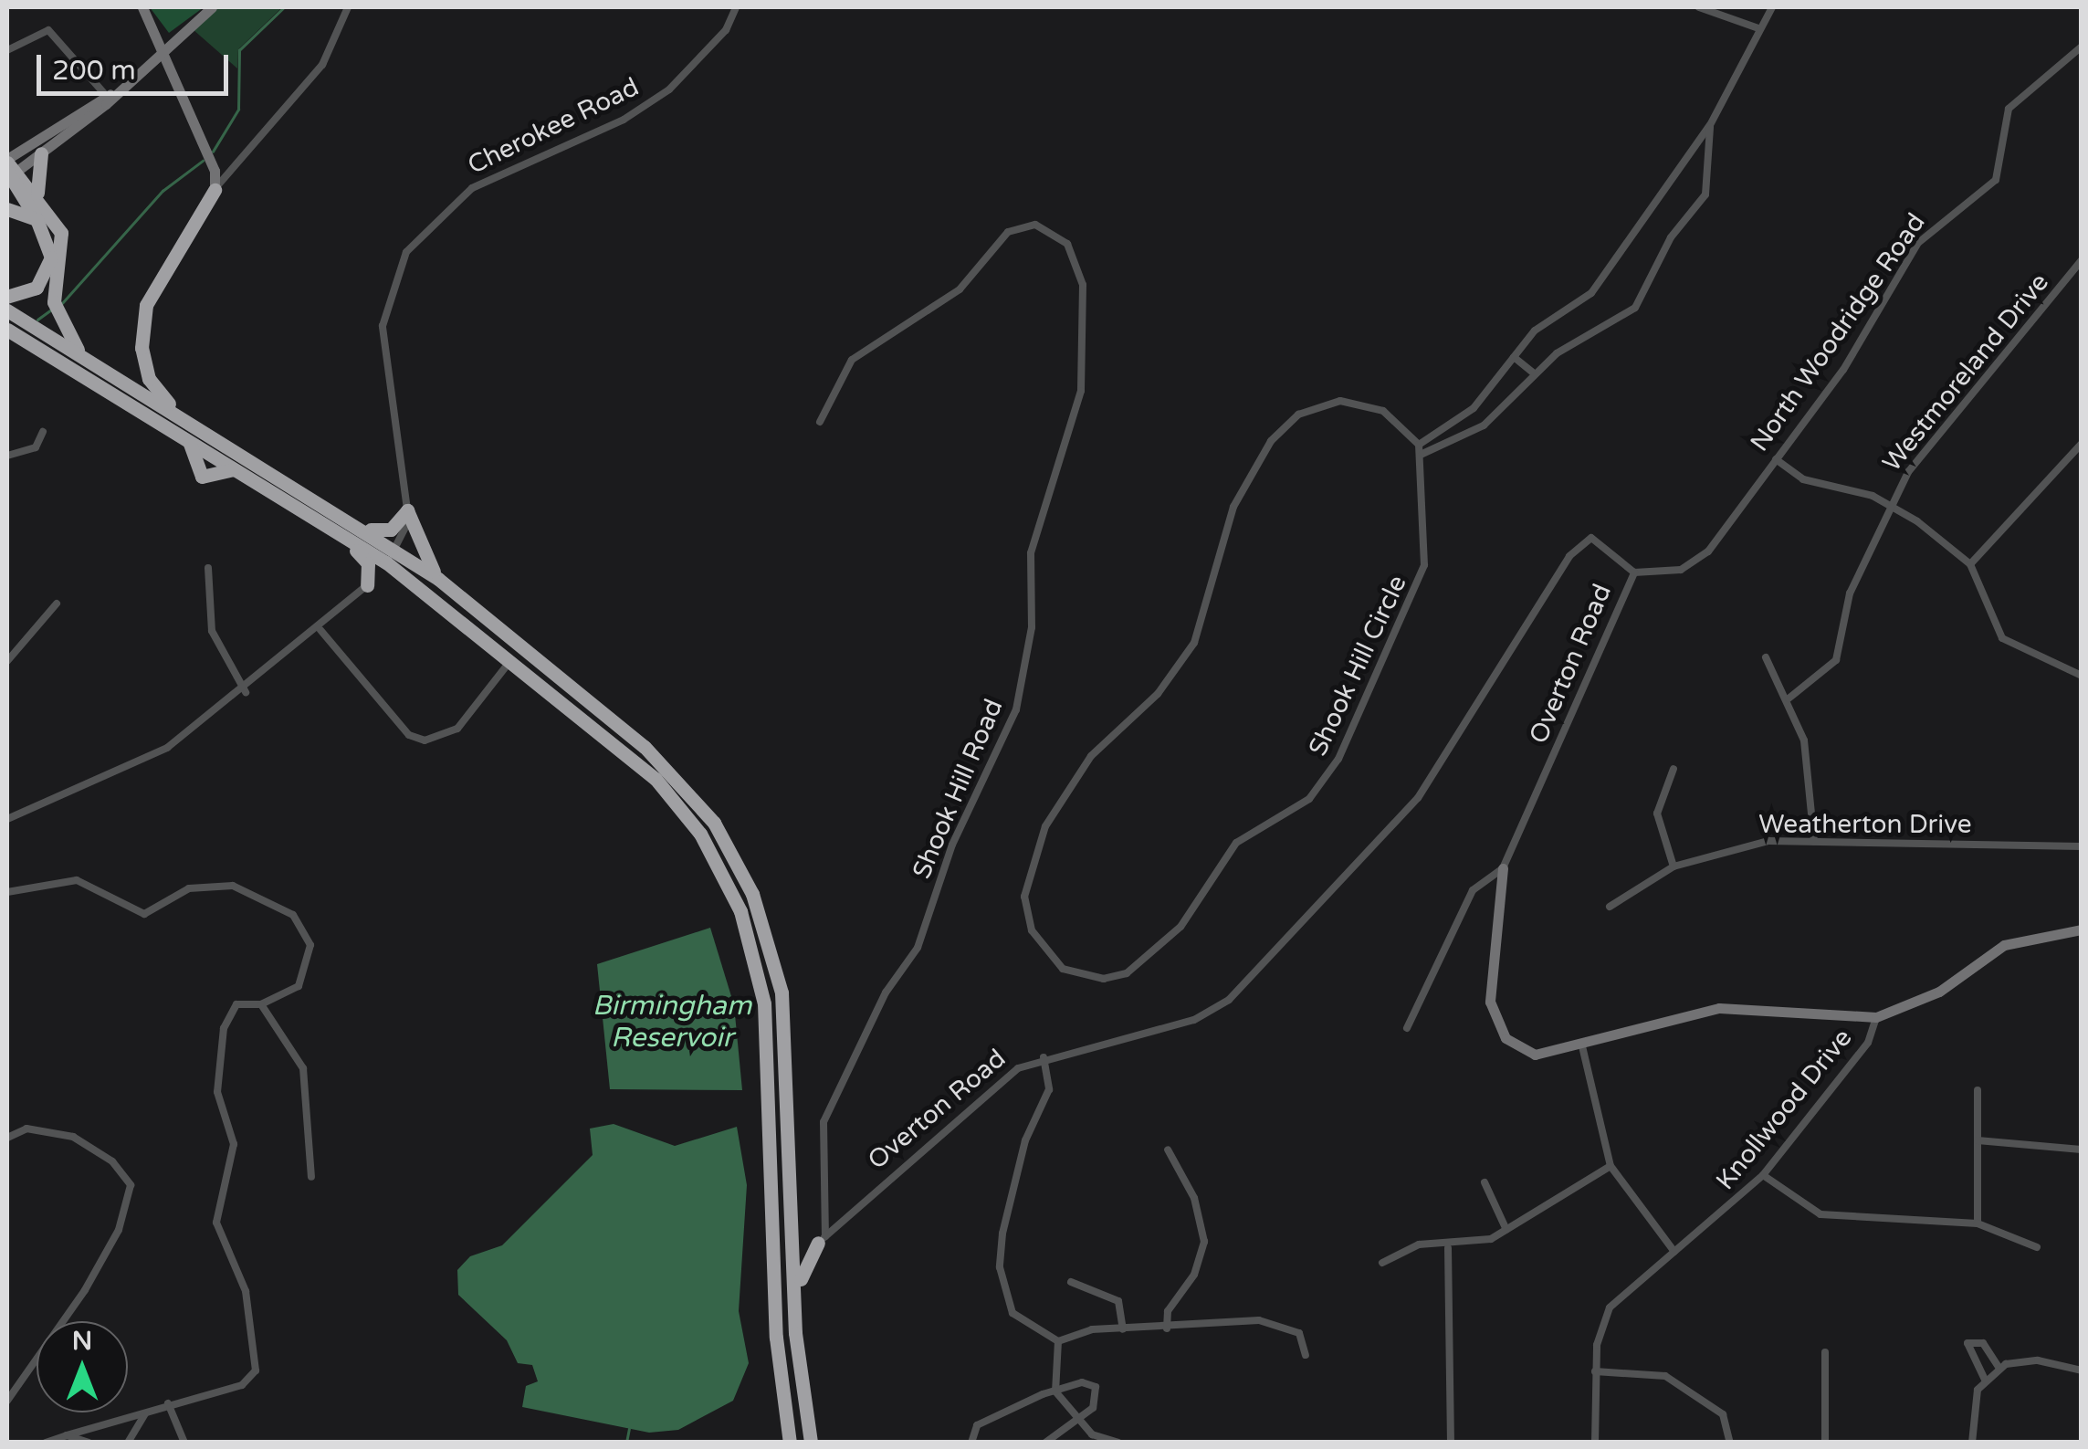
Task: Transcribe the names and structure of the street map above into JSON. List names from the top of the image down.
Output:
{
  "streets": {
    "street": [
      "Cherokee Road",
      "North Woodridge Road",
      "Westmoreland Drive",
      "Overton Road",
      "Shook Hill Circle",
      "Shook Hill Road",
      "Weatherton Drive",
      "Knollwood Drive"
    ]
  },
  "crossings": [
    ["North Woodridge Road", "Overton Road"],
    ["Overton Road", "Shook Hill Road"],
    ["Overton Road", "Knollwood Drive"]
  ],
  "water": ["Birmingham Reservoir"],
  "scale_bar": "200 m",
  "north": "top"
}
